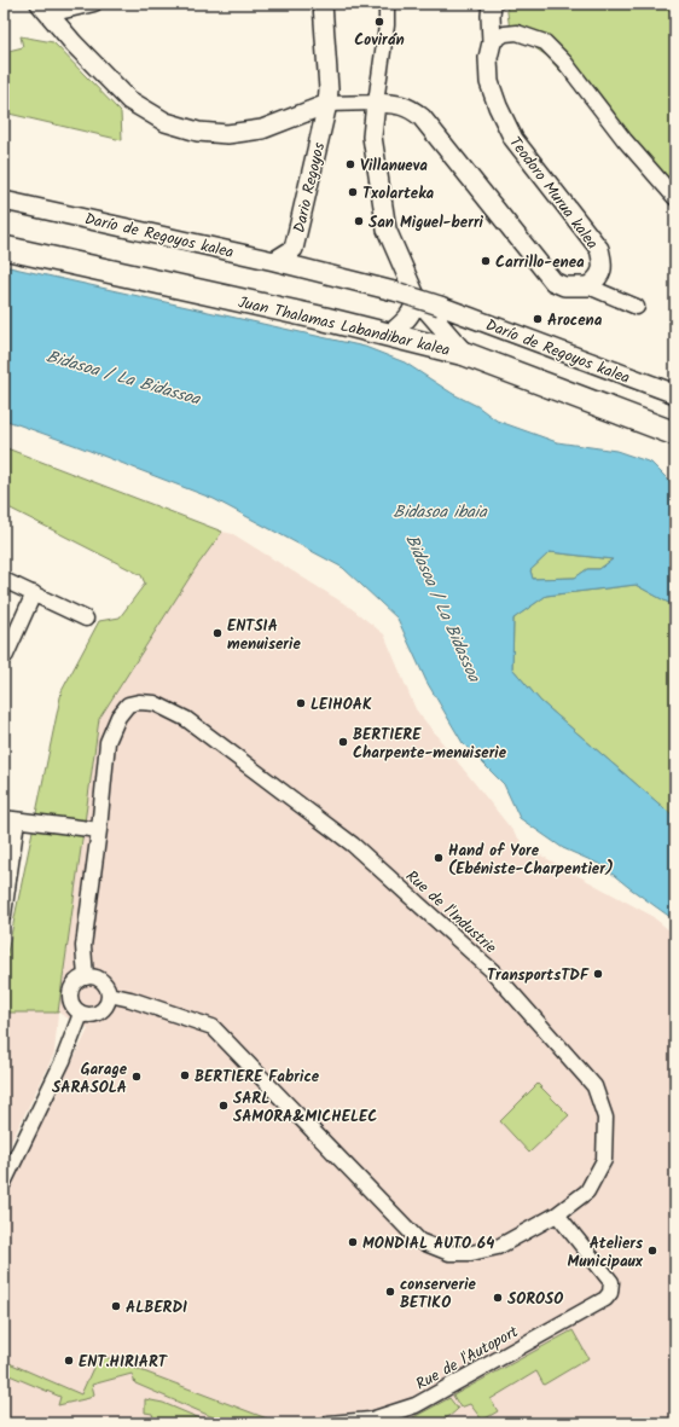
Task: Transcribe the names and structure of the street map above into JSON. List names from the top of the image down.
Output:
{
  "streets": {
    "main road": ["Juan Thalamas Labandibar kalea"],
    "street": [
      "Dario Regoyos",
      "Teodoro Murua kalea",
      "Darío de Regoyos kalea",
      "Rue de l'Industrie",
      "Rue de l'Autoport"
    ]
  },
  "crossings": [
    ["Dario Regoyos", "Darío de Regoyos kalea"],
    ["Rue de l'Industrie", "Rue de l'Autoport"]
  ],
  "water": ["Bidasoa / La Bidassoa", "Bidasoa ibaia"],
  "places": [
    "Covirán",
    "Villanueva",
    "Txolarteka",
    "San Miguel-berri",
    "Carrillo-enea",
    "Arocena",
    "ENTSIA menuiserie",
    "LEIHOAK",
    "BERTIERE Charpente-menuiserie",
    "Hand of Yore (Ebéniste-Charpentier)",
    "TransportsTDF",
    "BERTIERE Fabrice",
    "Garage SARASOLA",
    "SARL SAMORA&MICHELEC",
    "MONDIAL AUTO 64",
    "Ateliers Municipaux",
    "conserverie BETIKO",
    "SOROSO",
    "ALBERDI",
    "ENT.HIRIART"
  ]
}
